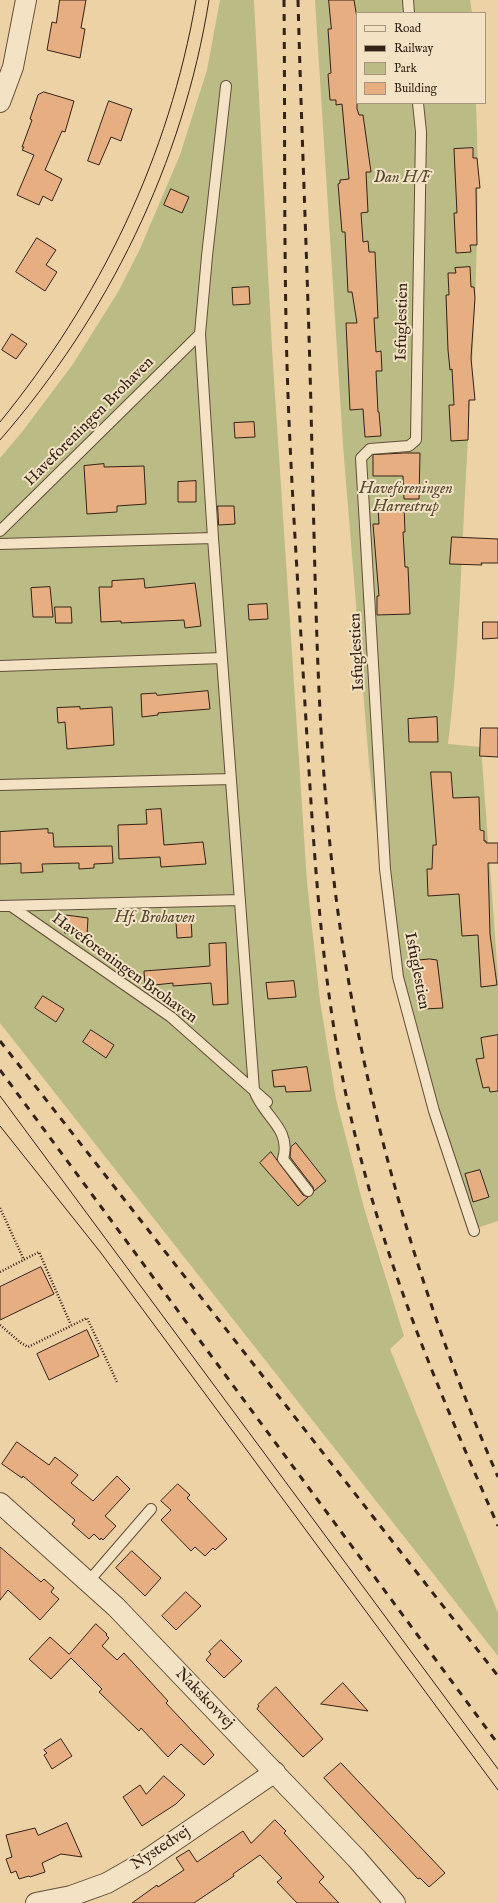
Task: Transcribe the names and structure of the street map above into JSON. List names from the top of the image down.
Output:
{
  "streets": {
    "street": ["Nakskovvej", "Nystedvej"],
    "lane": ["Isfuglestien", "Haveforeningen Brohaven"]
  },
  "crossings": [
    ["Nakskovvej", "Nystedvej"]
  ],
  "parks": ["Dan H/F", "Haveforeningen Harrestrup", "Hf. Brohaven"],
  "legend": [
    "Road",
    "Railway",
    "Park",
    "Building"
  ]
}
